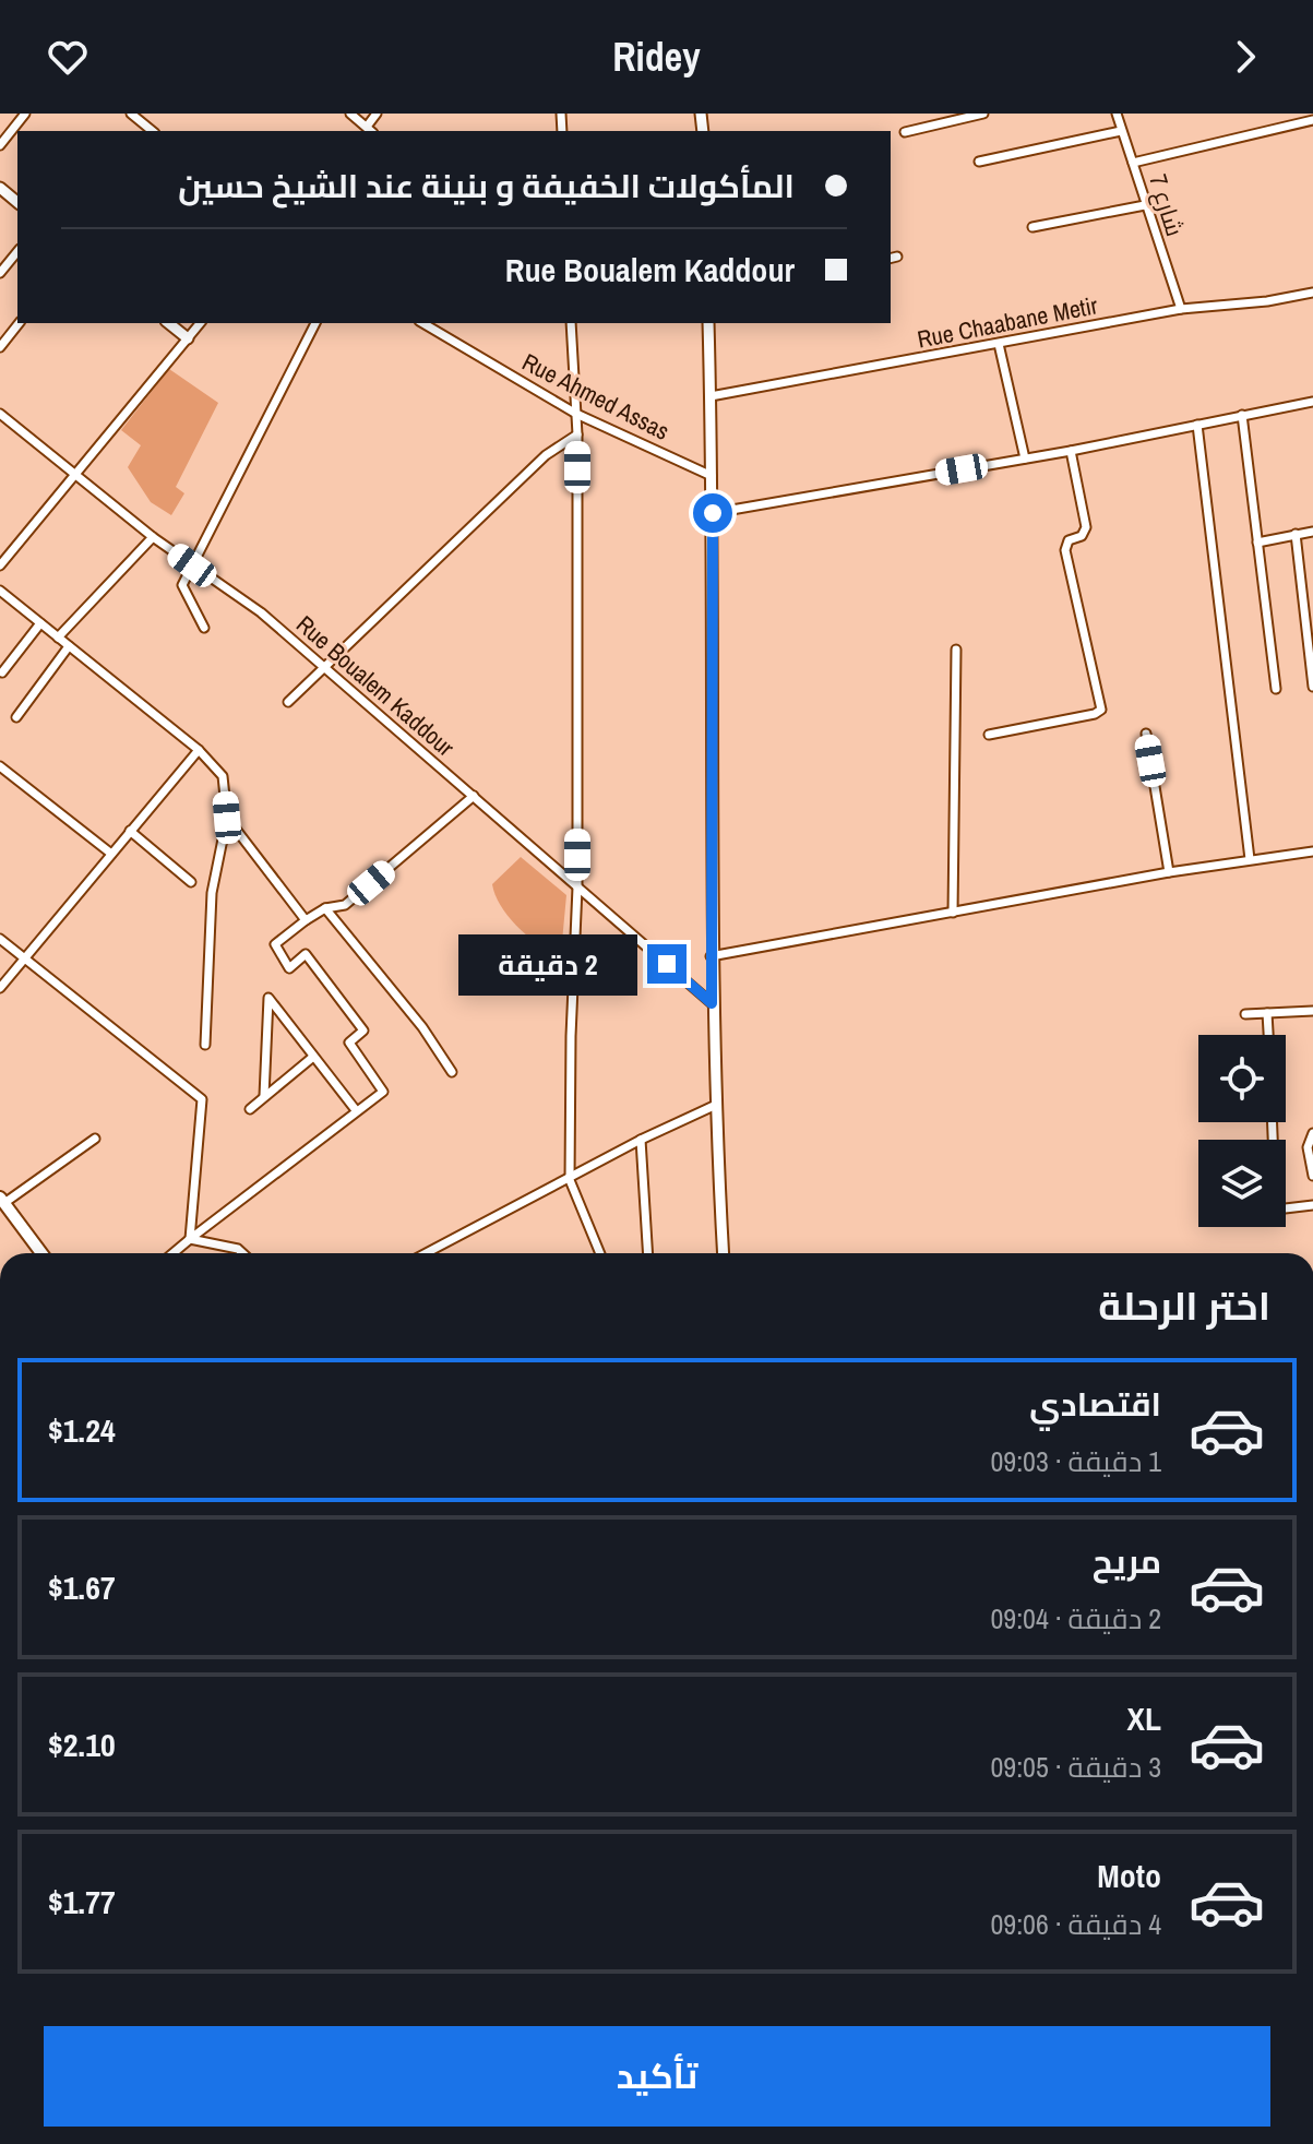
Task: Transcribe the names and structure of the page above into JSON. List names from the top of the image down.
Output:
{
  "streets": {
    "street": [
      "شارع 7",
      "Rue Chaabane Metir",
      "Rue Ahmed Assas",
      "Rue Boualem Kaddour"
    ]
  },
  "crossings": [
    ["شارع 7", "Rue Chaabane Metir"]
  ],
  "page": {
    "header": "Ridey",
    "banner": ["المأكولات الخفيفة و بنينة عند الشيخ حسين", "Rue Boualem Kaddour"],
    "bubble": "2 دقيقة",
    "heading": "اختر الرحلة",
    "list": [
      {
        "name": "اقتصادي",
        "note": "1 دقيقة · 09:03",
        "value": "$1.24"
      },
      {
        "name": "مريح",
        "note": "2 دقيقة · 09:04",
        "value": "$1.67"
      },
      {
        "name": "XL",
        "note": "3 دقيقة · 09:05",
        "value": "$2.10"
      },
      {
        "name": "Moto",
        "note": "4 دقيقة · 09:06",
        "value": "$1.77"
      }
    ],
    "buttons": "تأكيد"
  }
}
